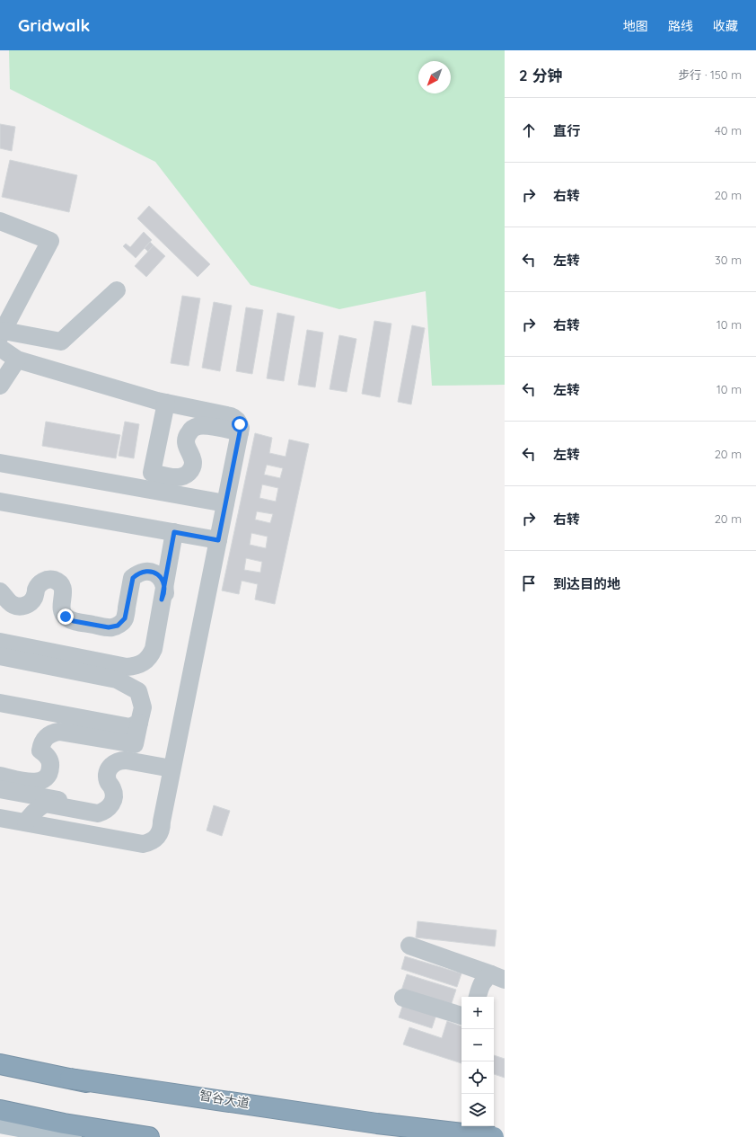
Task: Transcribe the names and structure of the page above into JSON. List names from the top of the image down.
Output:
{
  "streets": {
    "highway": ["智谷大道"]
  },
  "north": "bottom left",
  "page": {
    "header": "Gridwalk",
    "nav": ["地图", "路线", "收藏"],
    "heading": ["2 分钟", "步行 · 150 m"],
    "list": [
      ["直行", "40 m"],
      ["右转", "20 m"],
      ["左转", "30 m"],
      ["右转", "10 m"],
      ["左转", "10 m"],
      ["左转", "20 m"],
      ["右转", "20 m"],
      "到达目的地"
    ],
    "map_buttons": ["+", "−"]
  }
}
